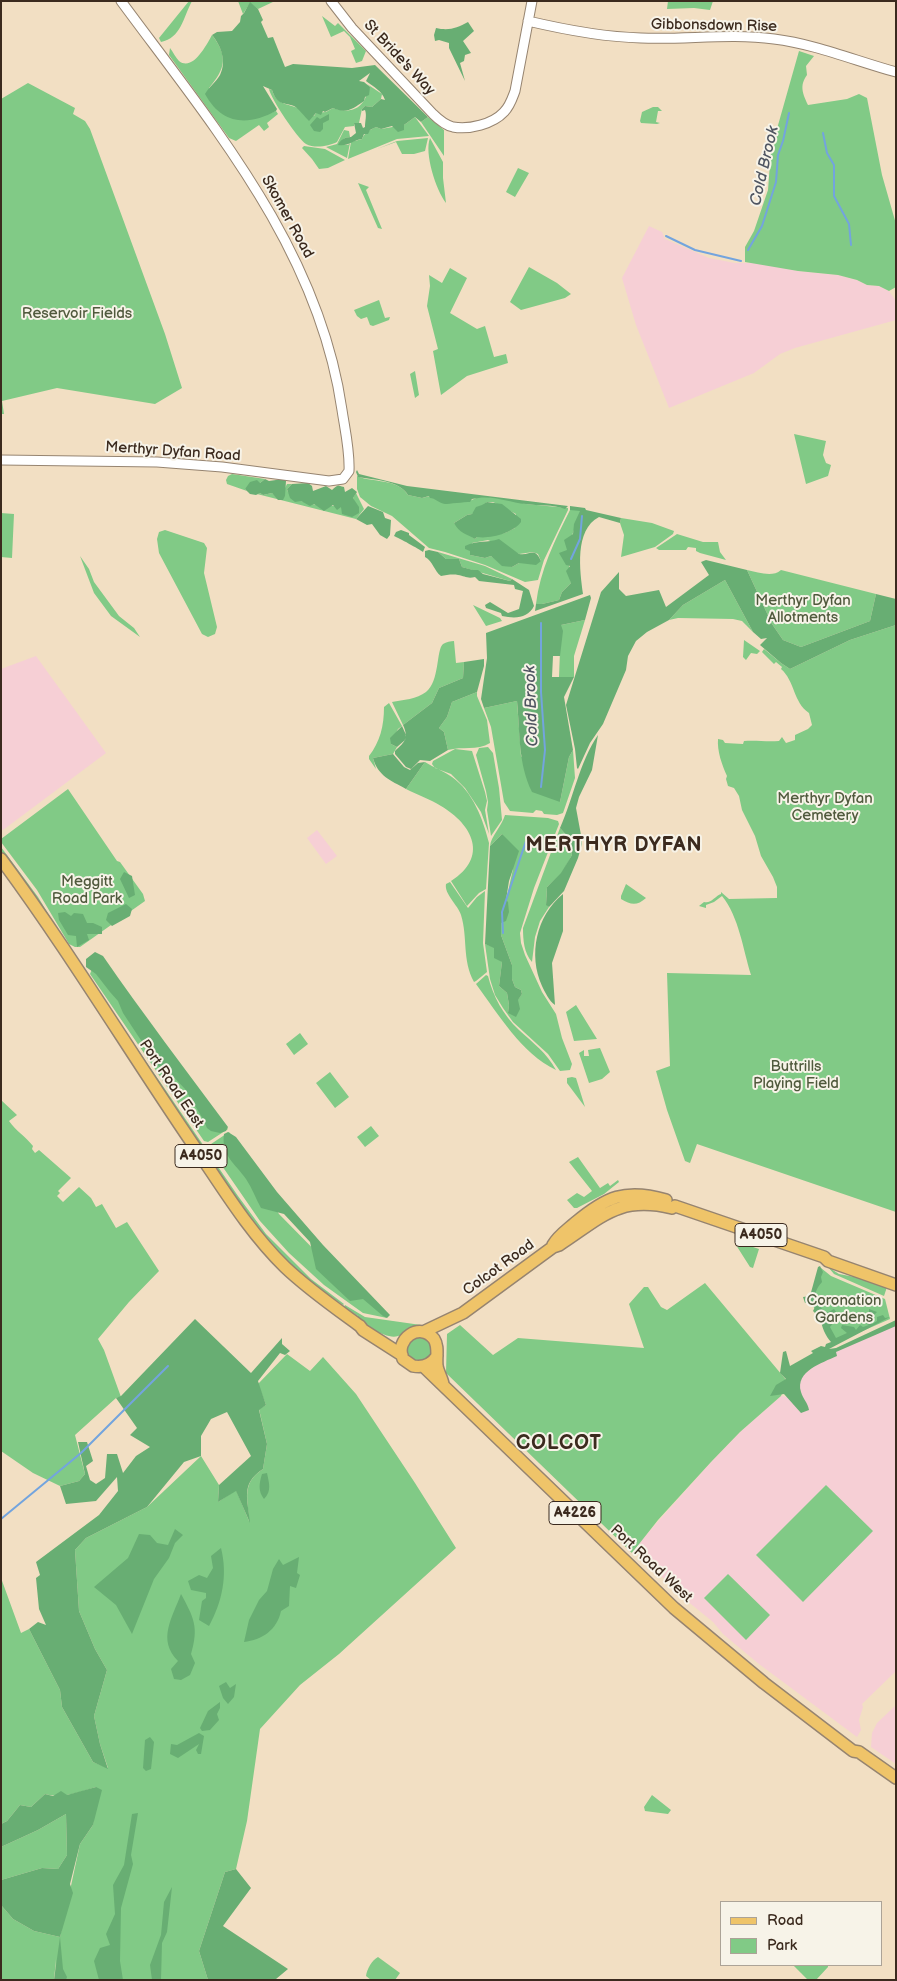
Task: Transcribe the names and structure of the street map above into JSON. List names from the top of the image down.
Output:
{
  "streets": {
    "main road": [
      "Port Road East",
      "A4050",
      "Colcot Road",
      "A4226",
      "Port Road West"
    ],
    "street": [
      "Gibbonsdown Rise",
      "St Bride's Way",
      "Skomer Road",
      "Merthyr Dyfan Road"
    ]
  },
  "crossings": [
    ["Gibbonsdown Rise", "St Bride's Way"],
    ["Skomer Road", "Merthyr Dyfan Road"],
    ["Port Road East", "A4050"],
    ["Port Road East", "Colcot Road"],
    ["Port Road East", "Port Road West"],
    ["A4050", "Colcot Road"],
    ["A4050", "Port Road West"],
    ["Colcot Road", "Port Road West"]
  ],
  "districts": ["MERTHYR DYFAN", "COLCOT"],
  "water": ["Cold Brook"],
  "parks": [
    "Reservoir Fields",
    "Merthyr Dyfan Allotments",
    "Merthyr Dyfan Cemetery",
    "Meggitt Road Park",
    "Buttrills Playing Field",
    "Coronation Gardens"
  ],
  "legend": ["Road", "Park"]
}
